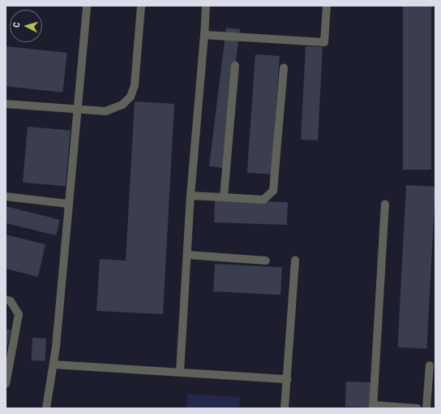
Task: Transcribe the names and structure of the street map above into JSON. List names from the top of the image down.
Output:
{
  "north": "left"
}
